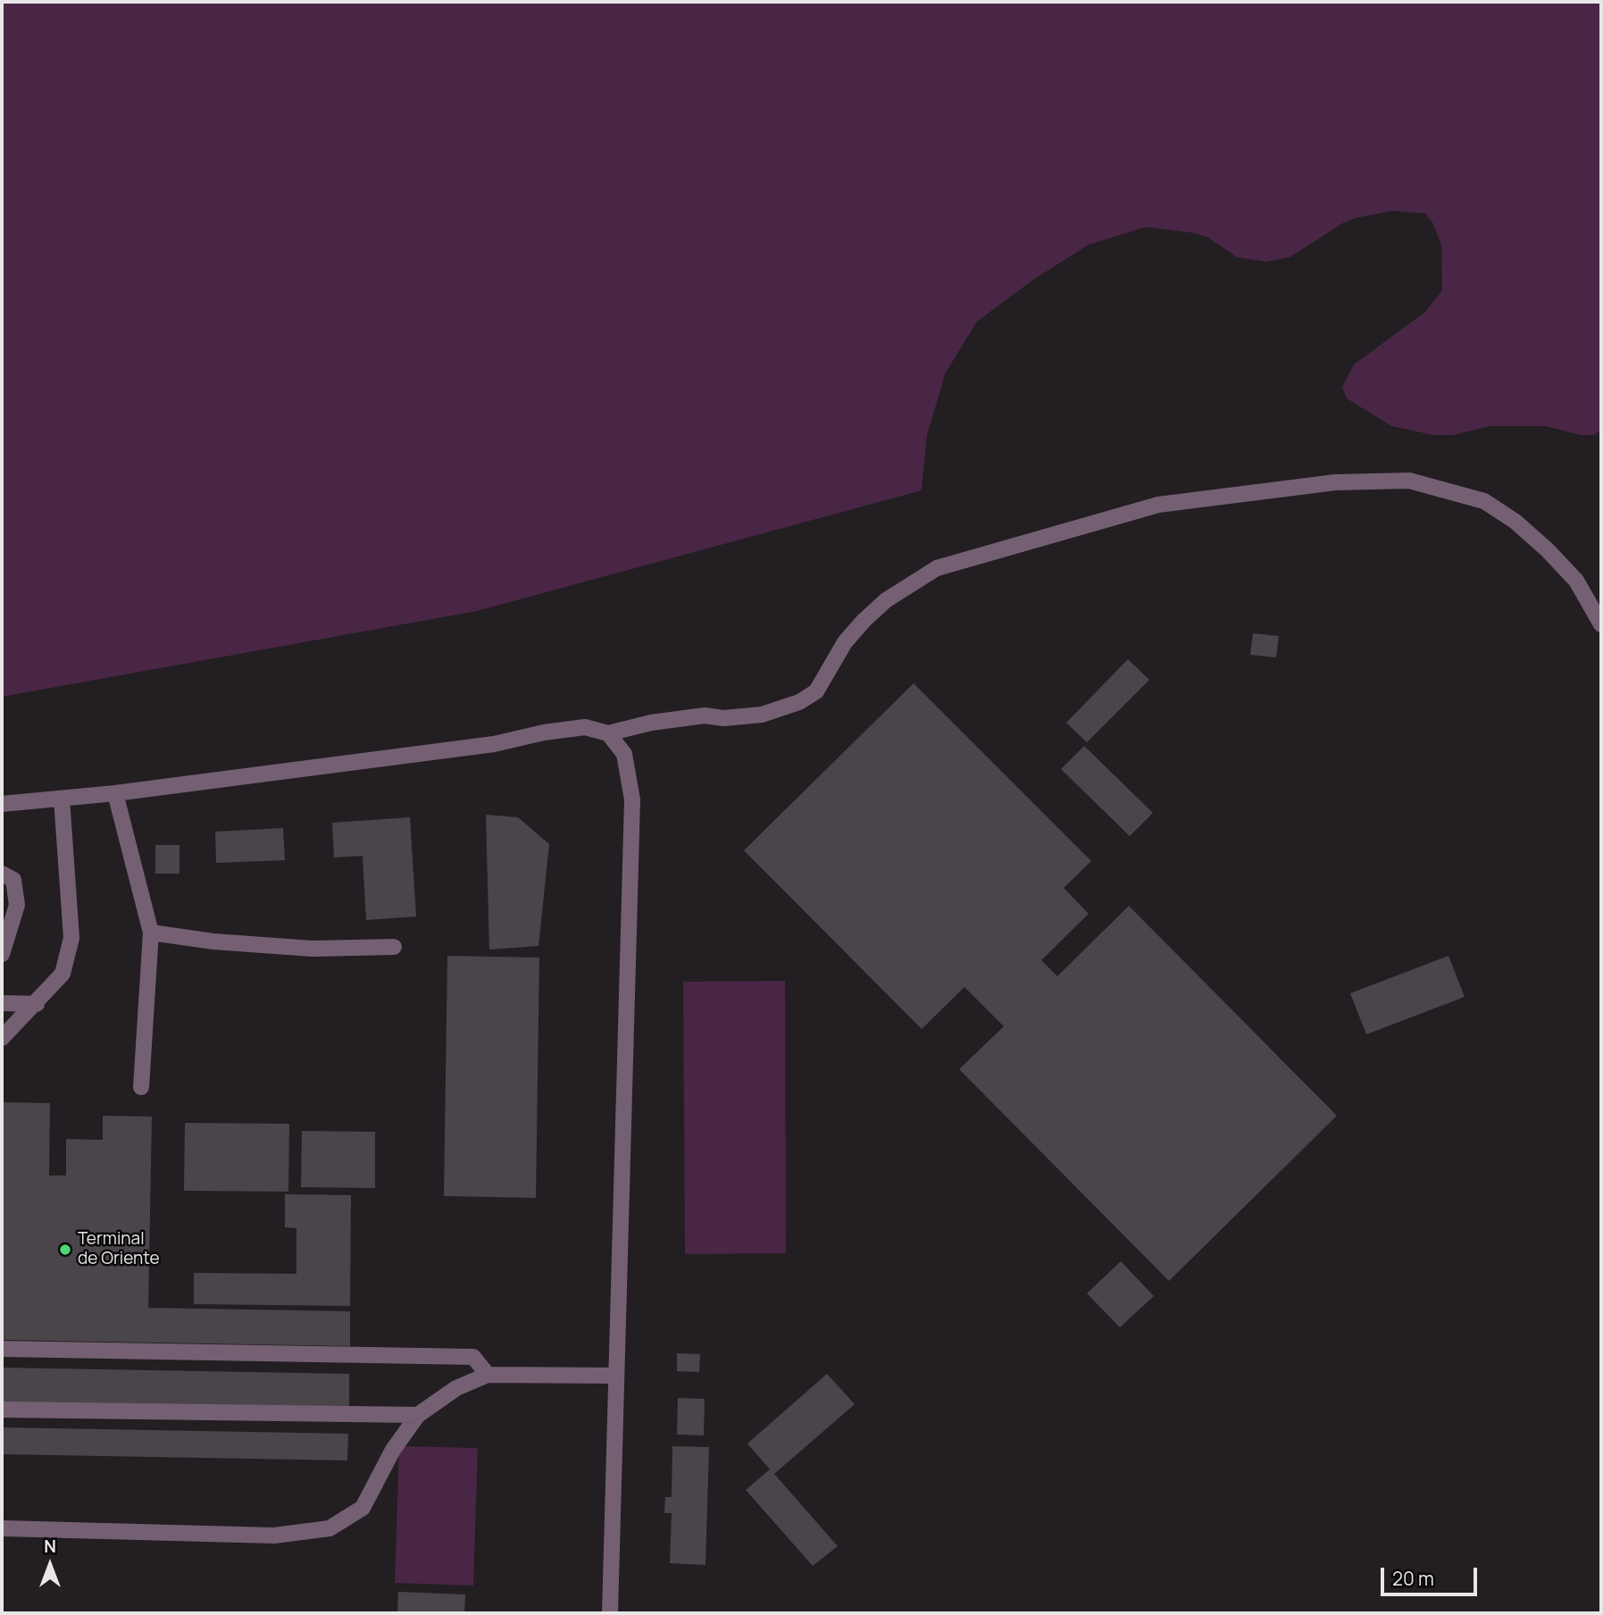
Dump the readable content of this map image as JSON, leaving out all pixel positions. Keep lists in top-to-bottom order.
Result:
{
  "places": ["Terminal de Oriente"],
  "scale_bar": "20 m",
  "north": "top"
}
